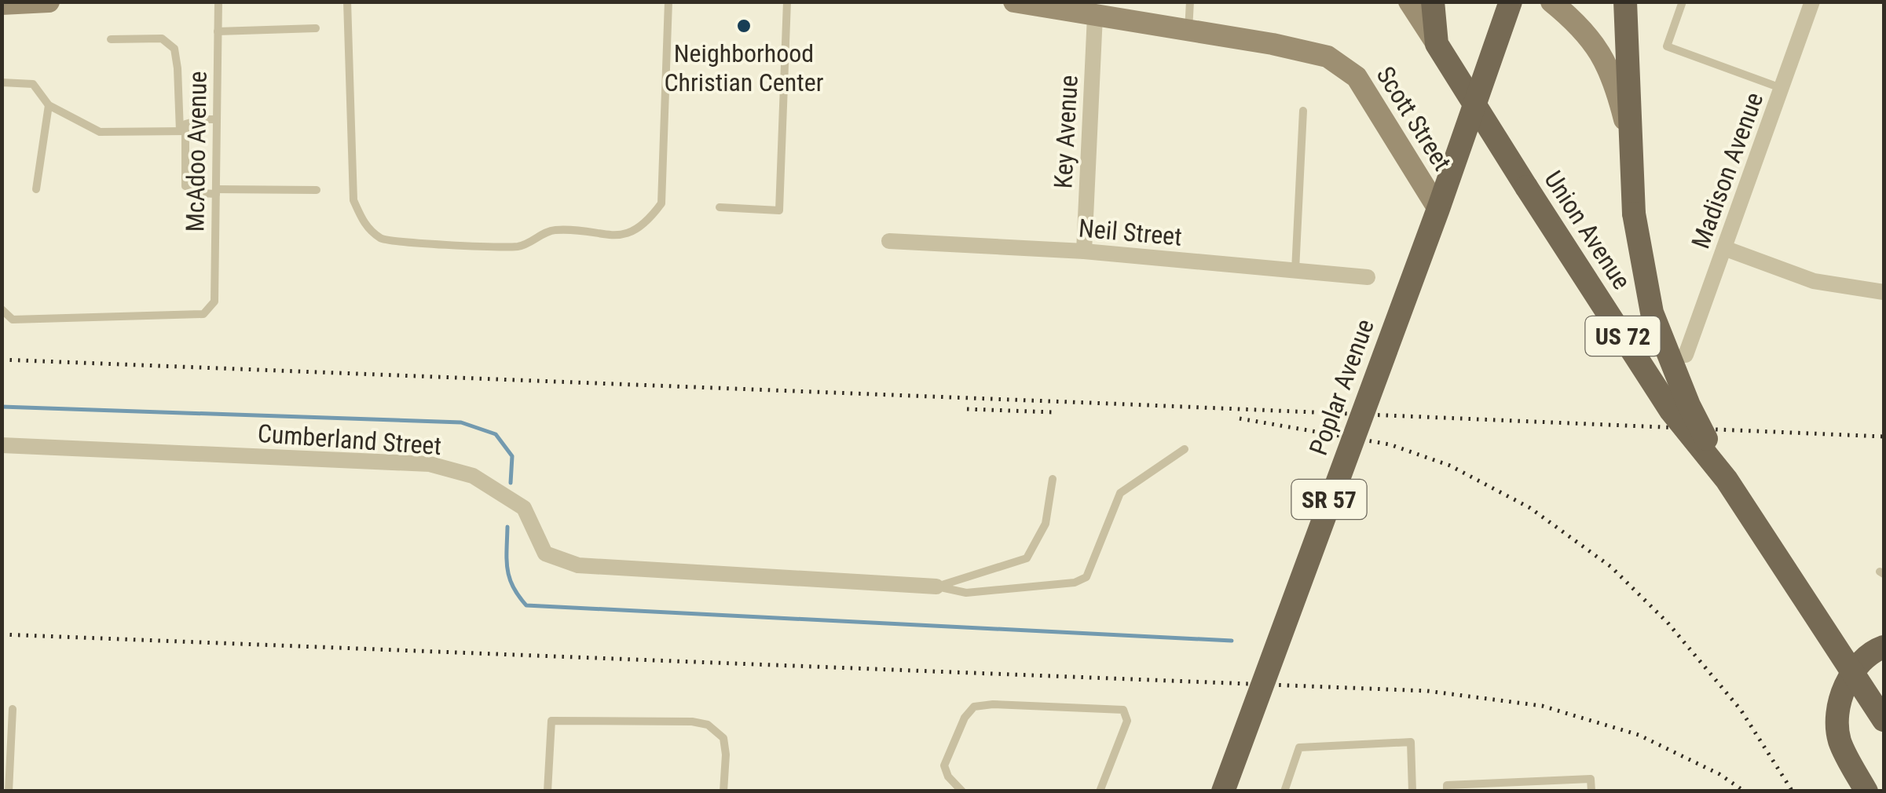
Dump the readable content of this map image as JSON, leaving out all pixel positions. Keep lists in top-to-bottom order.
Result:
{
  "streets": {
    "main road": [
      "Scott Street",
      "Union Avenue",
      "US 72",
      "Poplar Avenue",
      "SR 57"
    ],
    "street": [
      "Key Avenue",
      "Madison Avenue",
      "Neil Street",
      "Cumberland Street"
    ],
    "lane": ["McAdoo Avenue"]
  },
  "crossings": [
    ["Scott Street", "Key Avenue"],
    ["Scott Street", "Poplar Avenue"],
    ["Key Avenue", "Neil Street"],
    ["Union Avenue", "US 72"]
  ],
  "places": ["Neighborhood Christian Center"]
}
